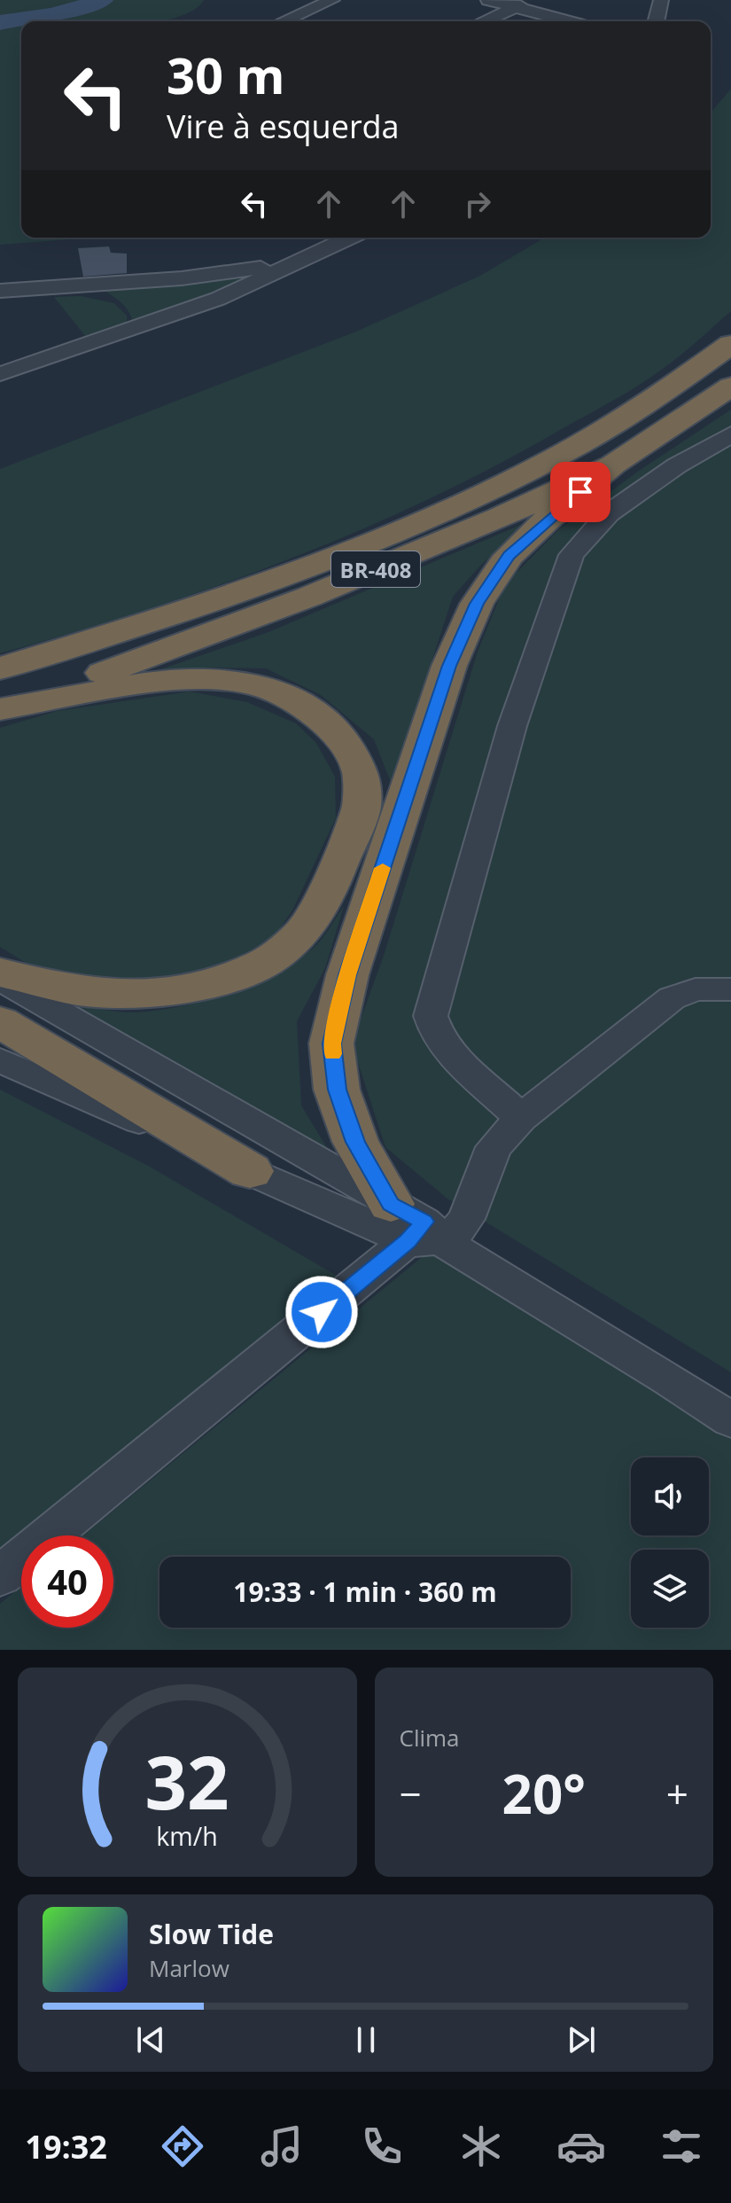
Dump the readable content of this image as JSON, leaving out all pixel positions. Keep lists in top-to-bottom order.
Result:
{
  "streets": {
    "highway": ["BR-408"]
  },
  "page": {
    "turn": ["30 m", "Vire à esquerda"],
    "limit": "40",
    "trip": "19:33 · 1 min · 360 m",
    "tile": "Clima",
    "heat": ["−", "20°", "+"],
    "song": ["Slow Tide", "Marlow"],
    "tabs": "19:32",
    "gauge": ["32", "km/h"]
  }
}
